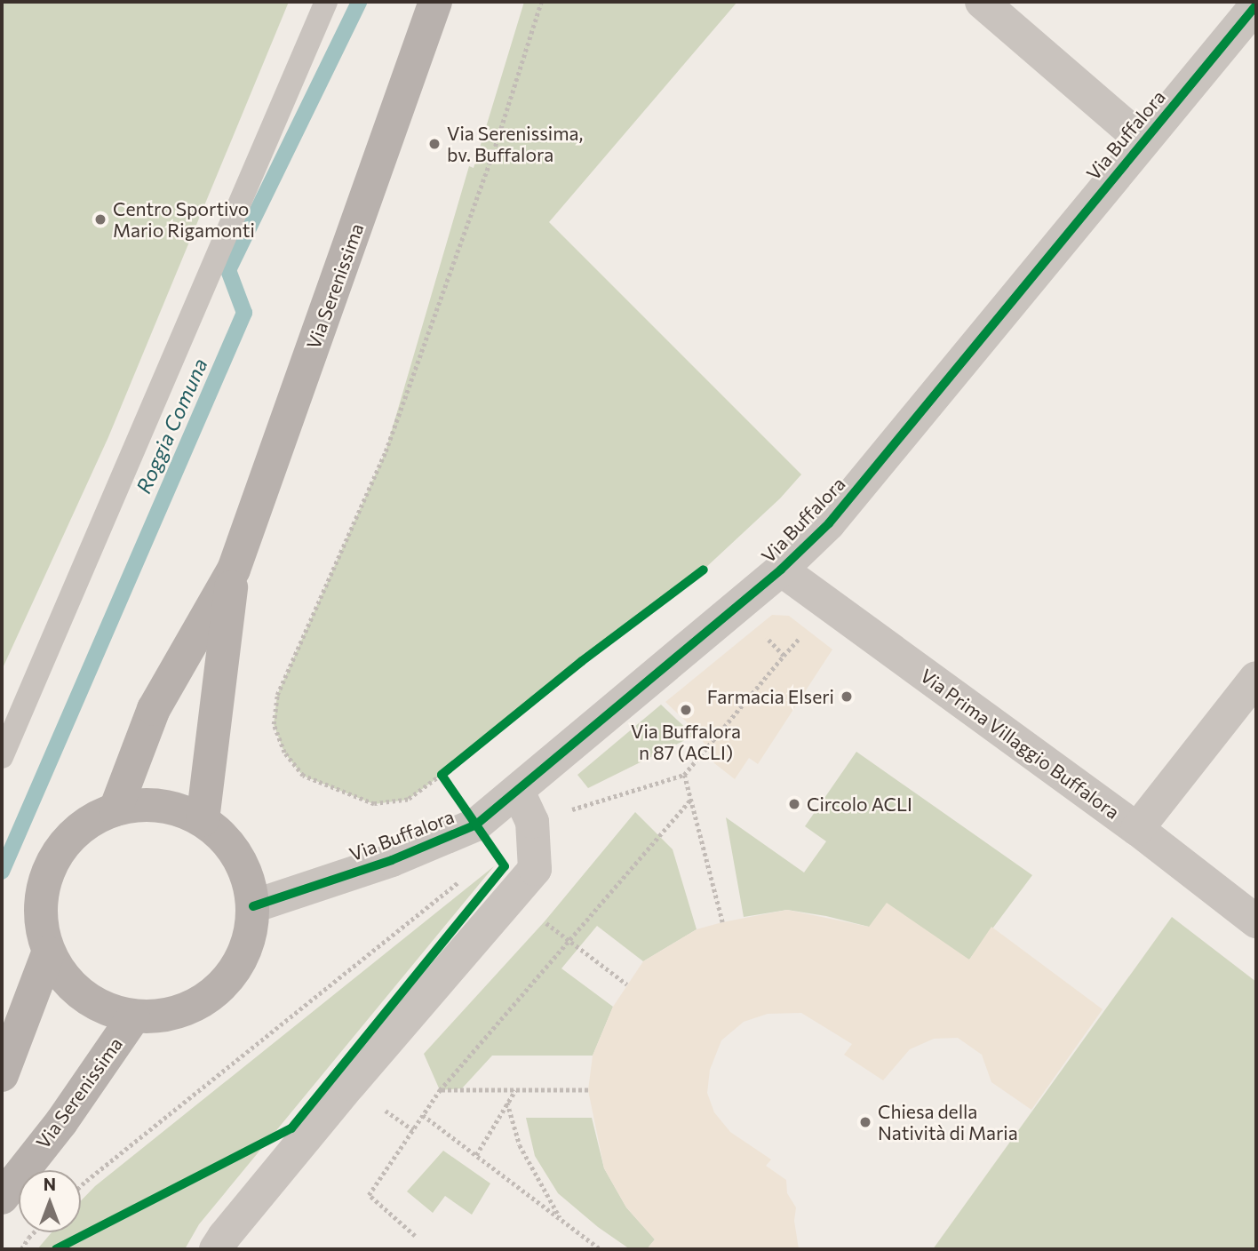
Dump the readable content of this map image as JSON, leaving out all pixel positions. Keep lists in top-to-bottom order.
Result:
{
  "streets": {
    "main road": ["Via Serenissima"],
    "street": ["Via Buffalora", "Via Prima Villaggio Buffalora"]
  },
  "crossings": [
    ["Via Buffalora", "Via Serenissima"],
    ["Via Buffalora", "Via Prima Villaggio Buffalora"]
  ],
  "water": ["Roggia Comuna"],
  "places": [
    "Via Serenissima, bv. Buffalora",
    "Centro Sportivo Mario Rigamonti",
    "Farmacia Elseri",
    "Via Buffalora n 87 (ACLI)",
    "Circolo ACLI",
    "Chiesa della Natività di Maria"
  ],
  "north": "top"
}
